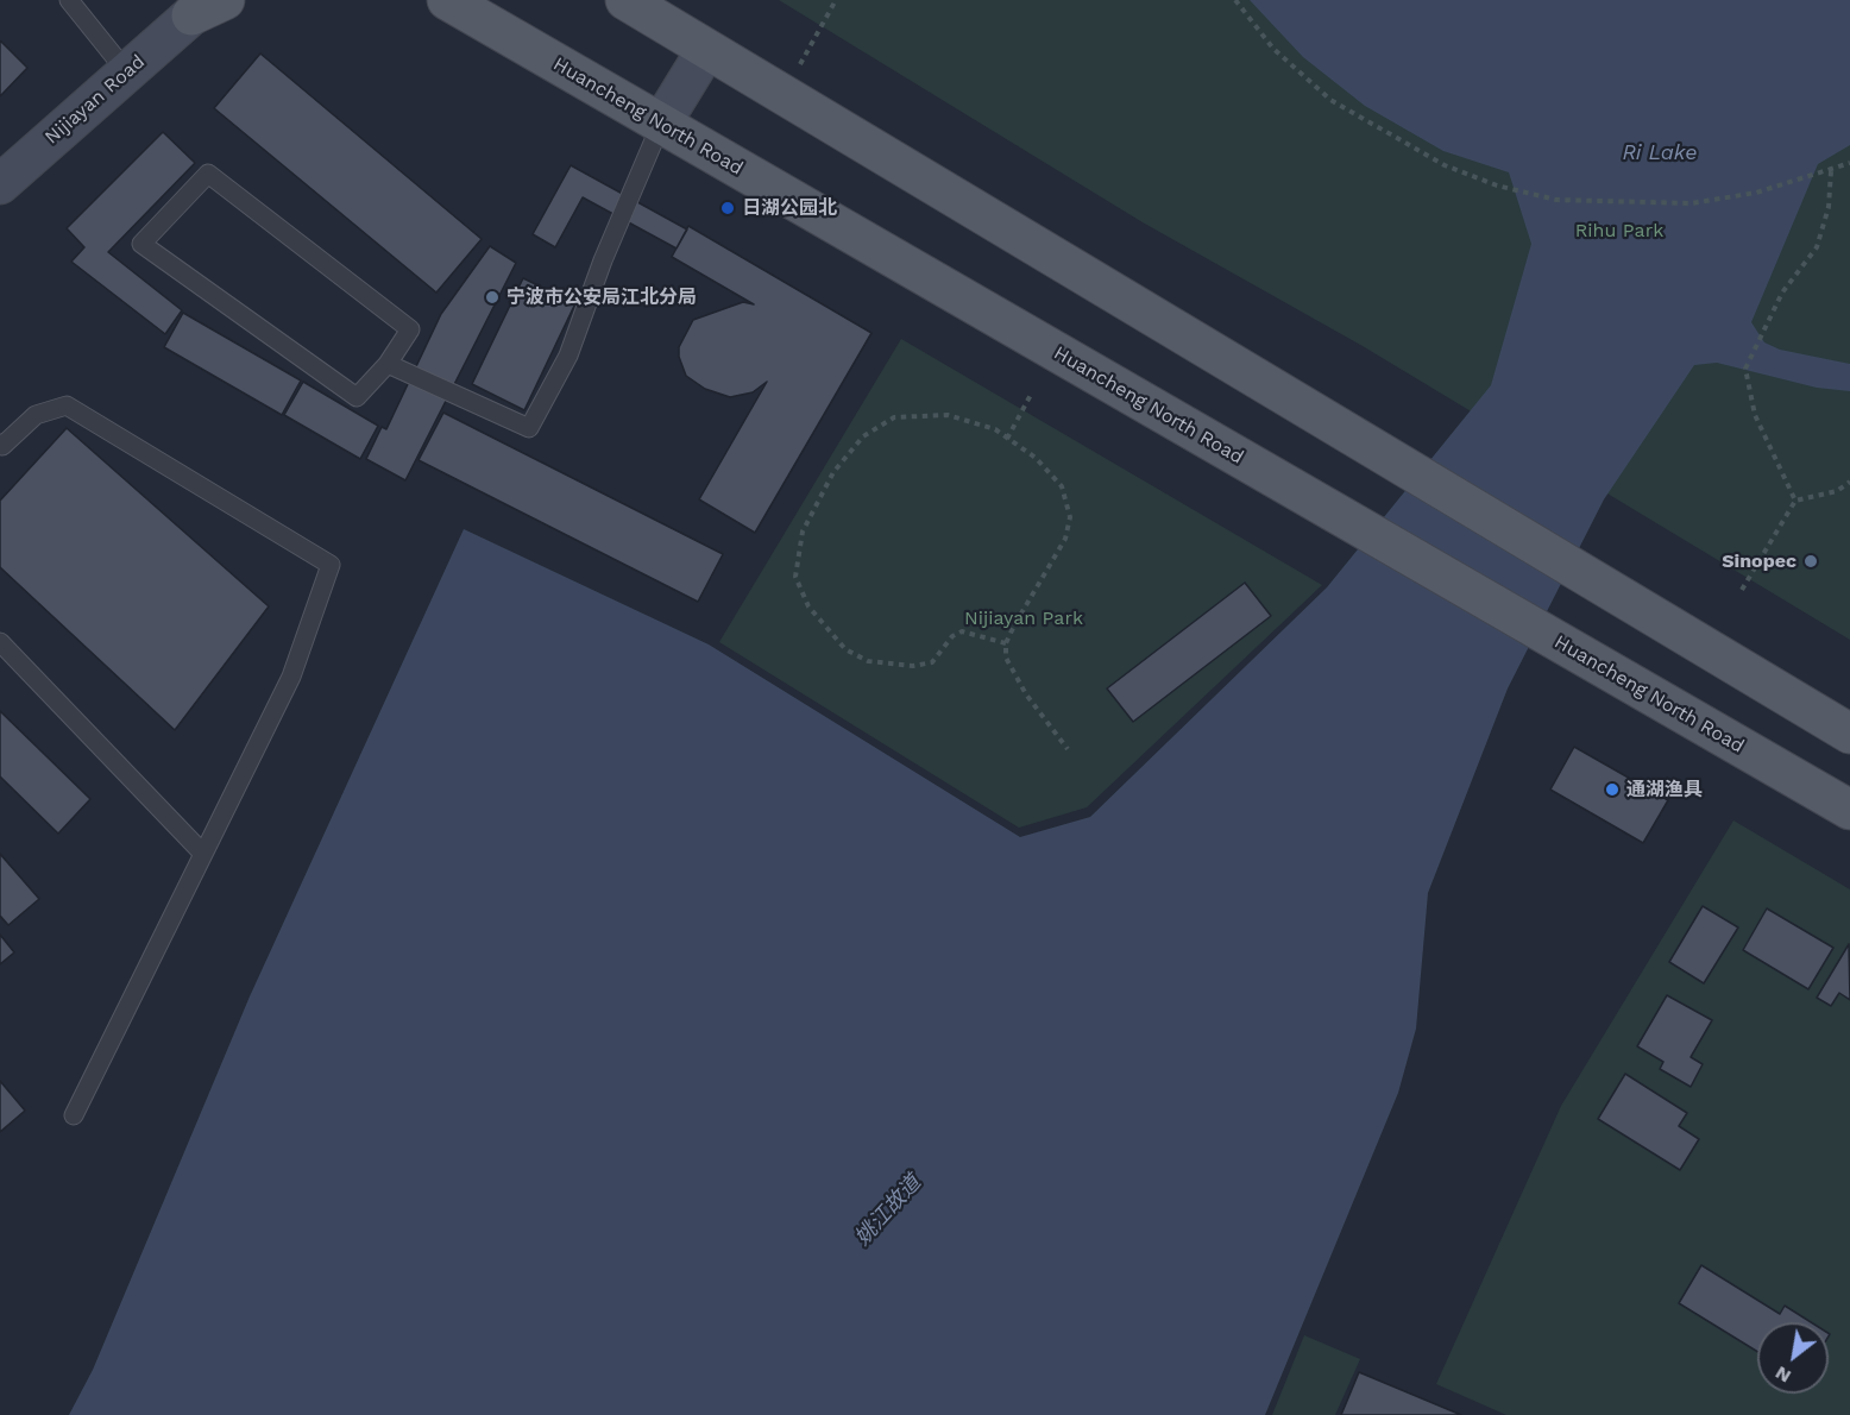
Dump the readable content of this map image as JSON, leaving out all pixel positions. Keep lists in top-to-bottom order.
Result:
{
  "streets": {
    "main road": ["Nijiayan Road", "Huancheng North Road"]
  },
  "water": ["Ri Lake", "姚江故道"],
  "parks": ["Rihu Park", "Nijiayan Park"],
  "places": [
    "日湖公园北",
    "宁波市公安局江北分局",
    "Sinopec",
    "通湖渔具"
  ],
  "north": "bottom left"
}
